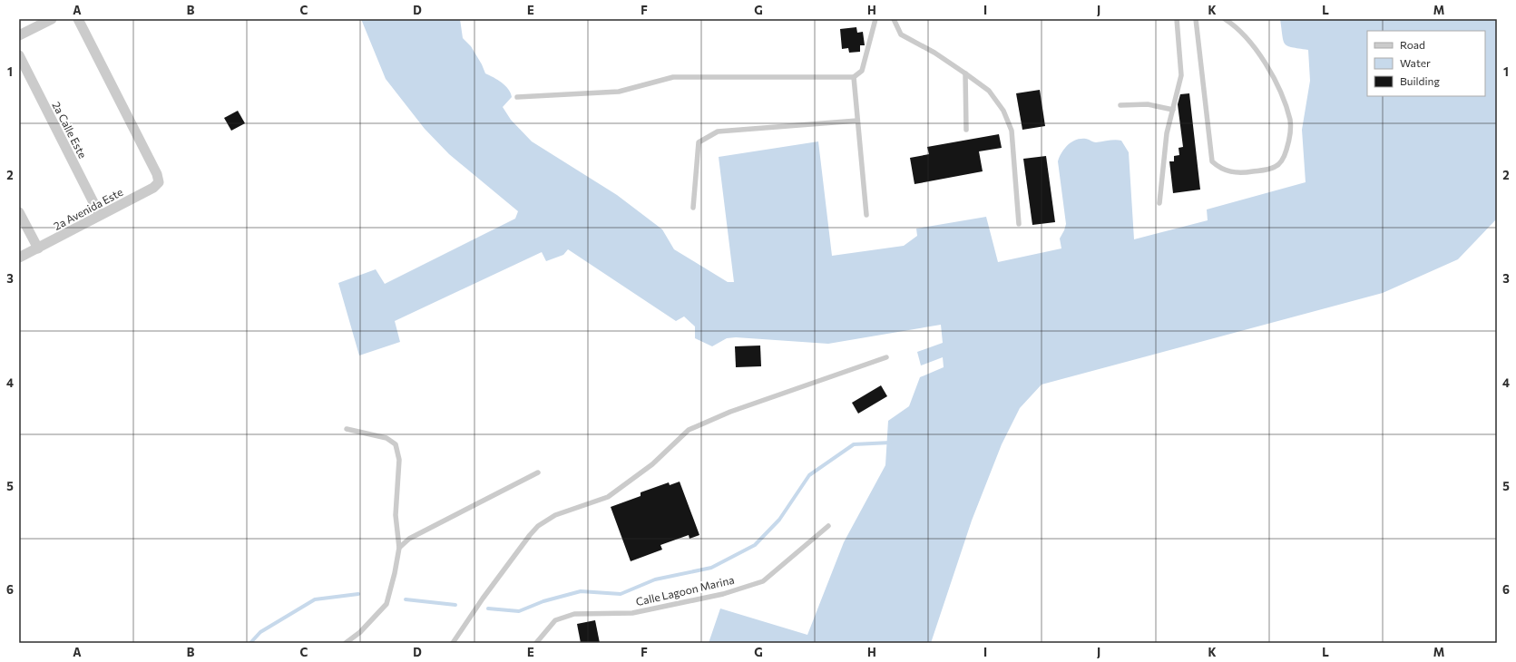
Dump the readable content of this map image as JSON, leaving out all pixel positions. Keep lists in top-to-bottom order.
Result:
{
  "streets": {
    "street": ["2a Calle Este", "2a Avenida Este"],
    "lane": ["Calle Lagoon Marina"]
  },
  "crossings": [
    ["2a Calle Este", "2a Avenida Este"]
  ],
  "legend": ["Road", "Water", "Building"],
  "grid": {
    "columns": [
      "A",
      "B",
      "C",
      "D",
      "E",
      "F",
      "G",
      "H",
      "I",
      "J",
      "K",
      "L",
      "M"
    ],
    "rows": [
      "1",
      "2",
      "3",
      "4",
      "5",
      "6"
    ]
  }
}
